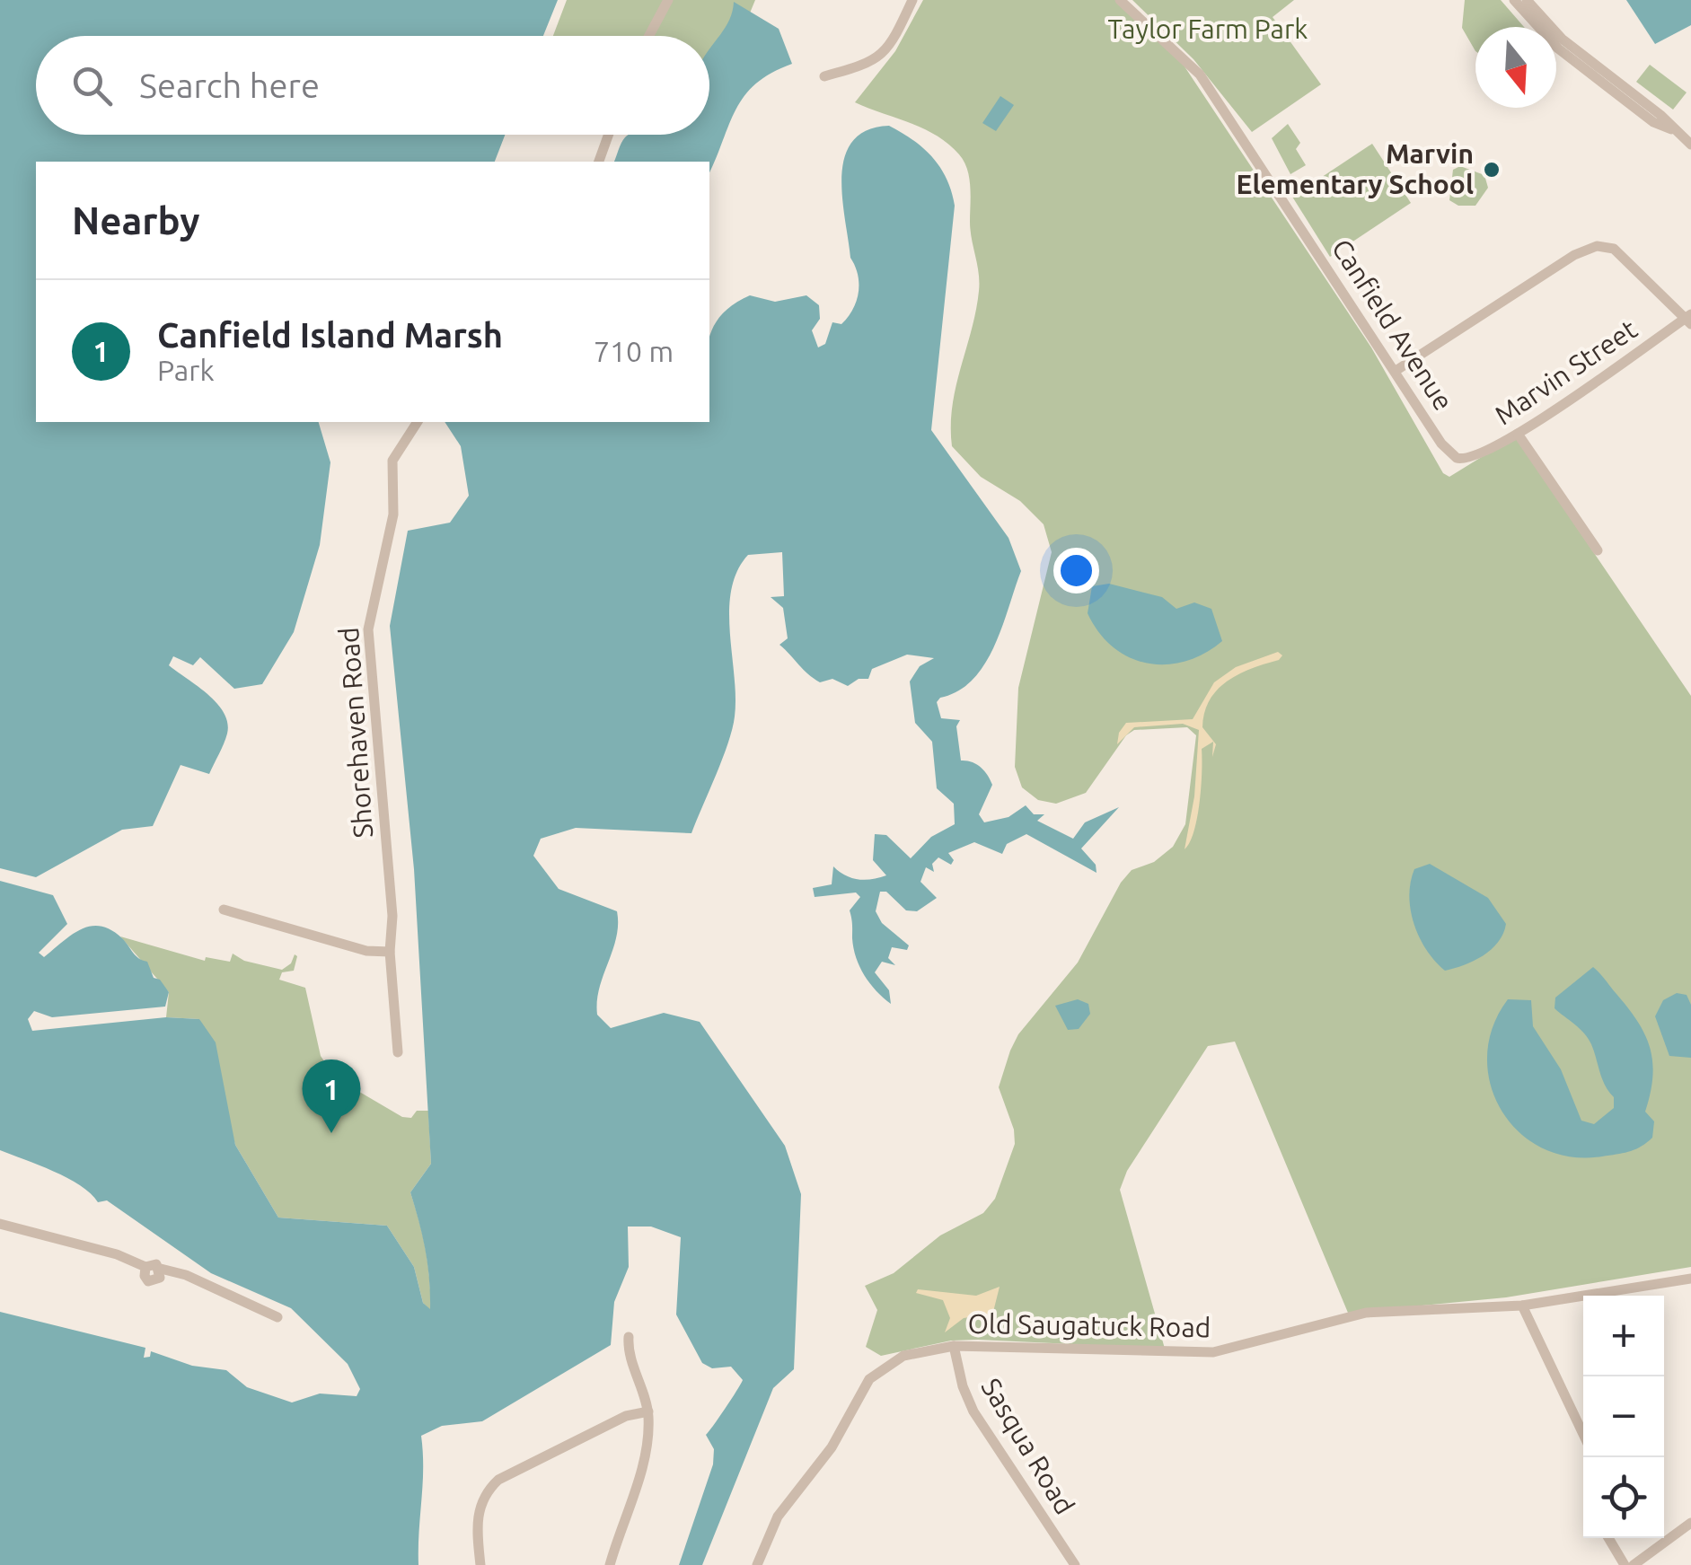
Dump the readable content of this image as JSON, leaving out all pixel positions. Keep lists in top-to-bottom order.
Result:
{
  "streets": {
    "street": [
      "Canfield Avenue",
      "Marvin Street",
      "Shorehaven Road",
      "Old Saugatuck Road",
      "Sasqua Road"
    ]
  },
  "crossings": [
    ["Canfield Avenue", "Marvin Street"],
    ["Old Saugatuck Road", "Sasqua Road"]
  ],
  "parks": ["Taylor Farm Park"],
  "places": ["Marvin Elementary School"],
  "north": "bottom",
  "page": {
    "search": "Search here",
    "heading": "Nearby",
    "list": [
      {
        "mark": "1",
        "name": "Canfield Island Marsh",
        "note": "Park",
        "value": "710 m"
      }
    ],
    "pins": "1",
    "map_buttons": ["+", "−"]
  }
}
